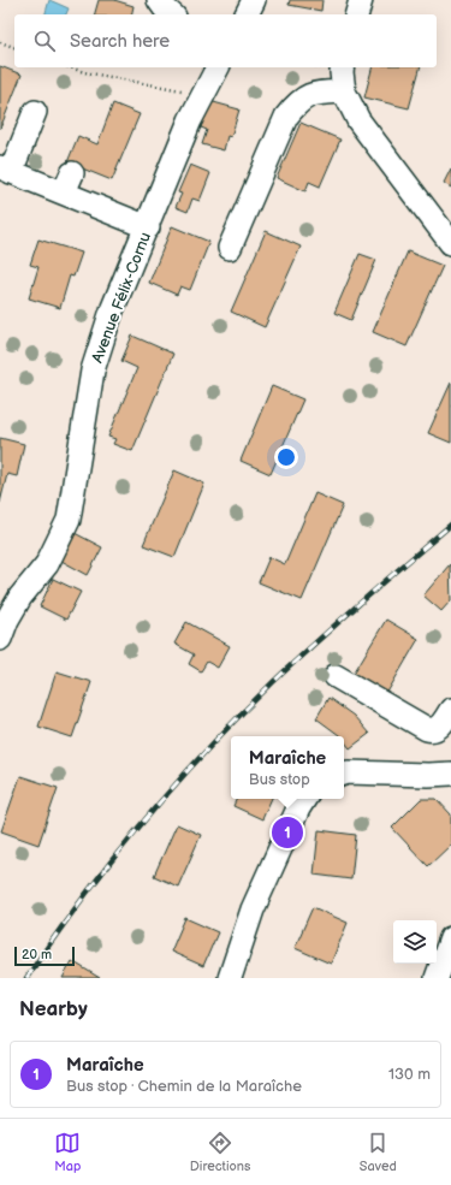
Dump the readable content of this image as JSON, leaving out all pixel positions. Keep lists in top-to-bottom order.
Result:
{
  "streets": {
    "street": ["Avenue Félix-Cornu"]
  },
  "scale_bar": "20 m",
  "page": {
    "search": "Search here",
    "popup": ["Maraîche", "Bus stop"],
    "pins": "1",
    "scale": "20 m",
    "heading": "Nearby",
    "list": [
      {
        "mark": "1",
        "name": "Maraîche",
        "note": "Bus stop · Chemin de la Maraîche",
        "value": "130 m"
      }
    ],
    "nav": ["Map", "Directions", "Saved"]
  }
}
